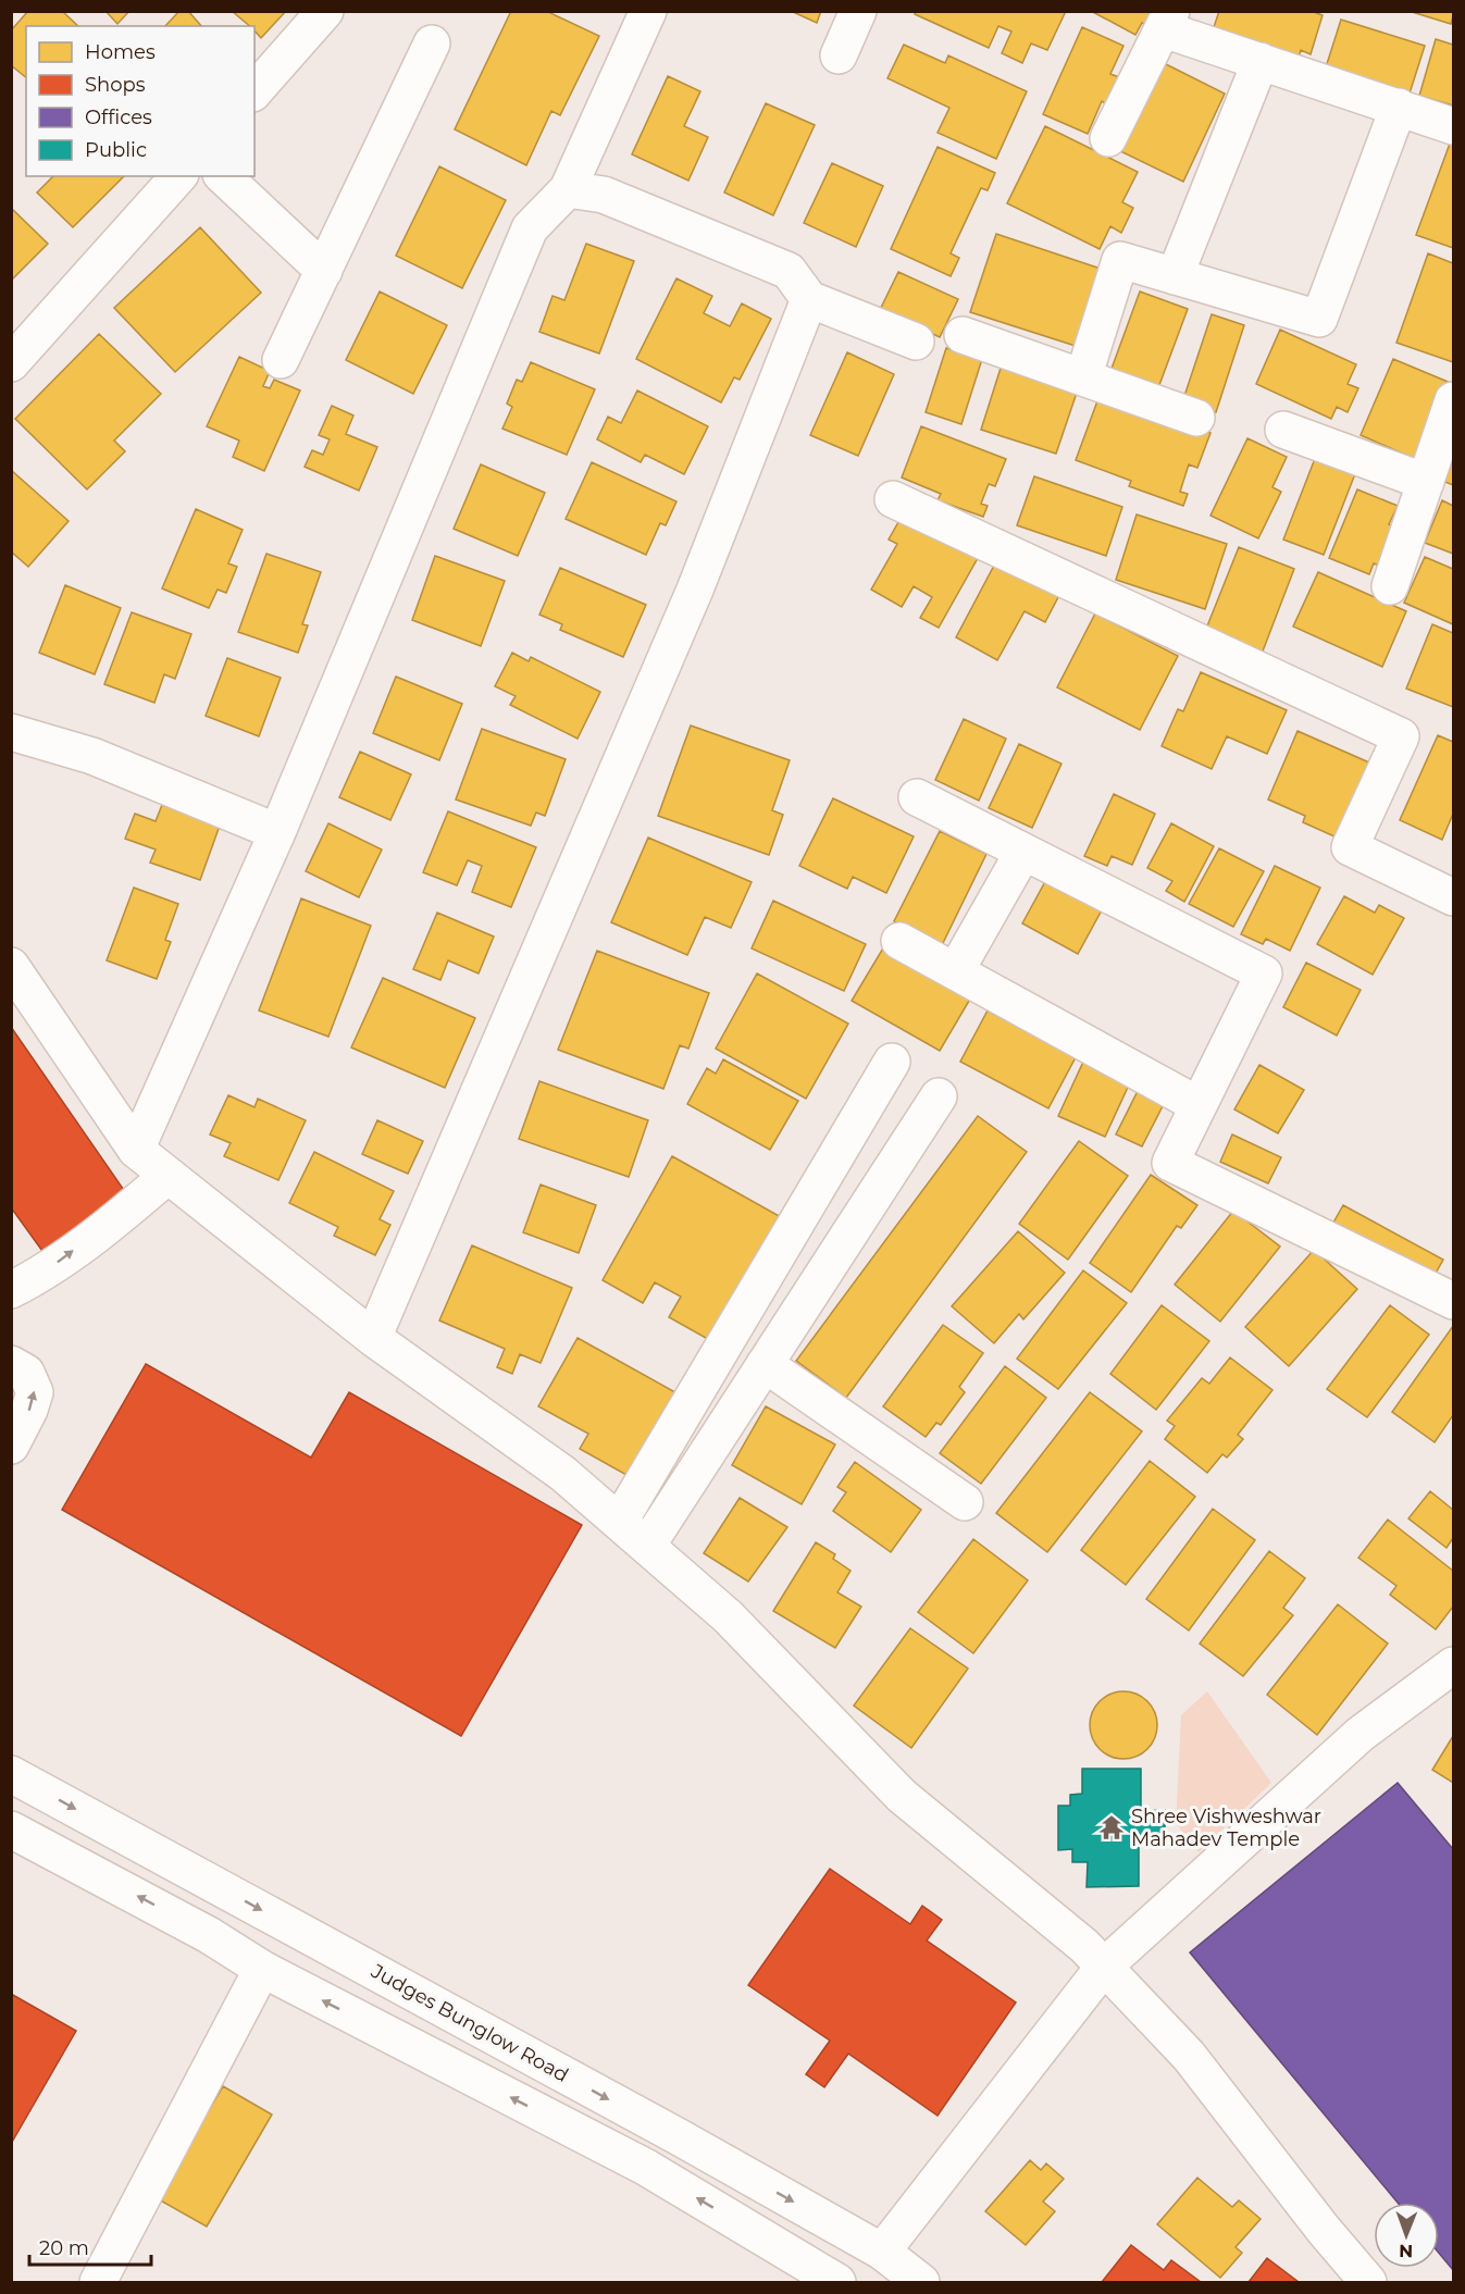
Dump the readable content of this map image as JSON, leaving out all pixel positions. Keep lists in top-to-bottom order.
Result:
{
  "streets": {
    "street": ["Judges Bunglow Road"]
  },
  "places": {
    "temple": ["Shree Vishweshwar Mahadev Temple"]
  },
  "legend": [
    "Homes",
    "Shops",
    "Offices",
    "Public"
  ],
  "scale_bar": "20 m",
  "north": "bottom"
}
